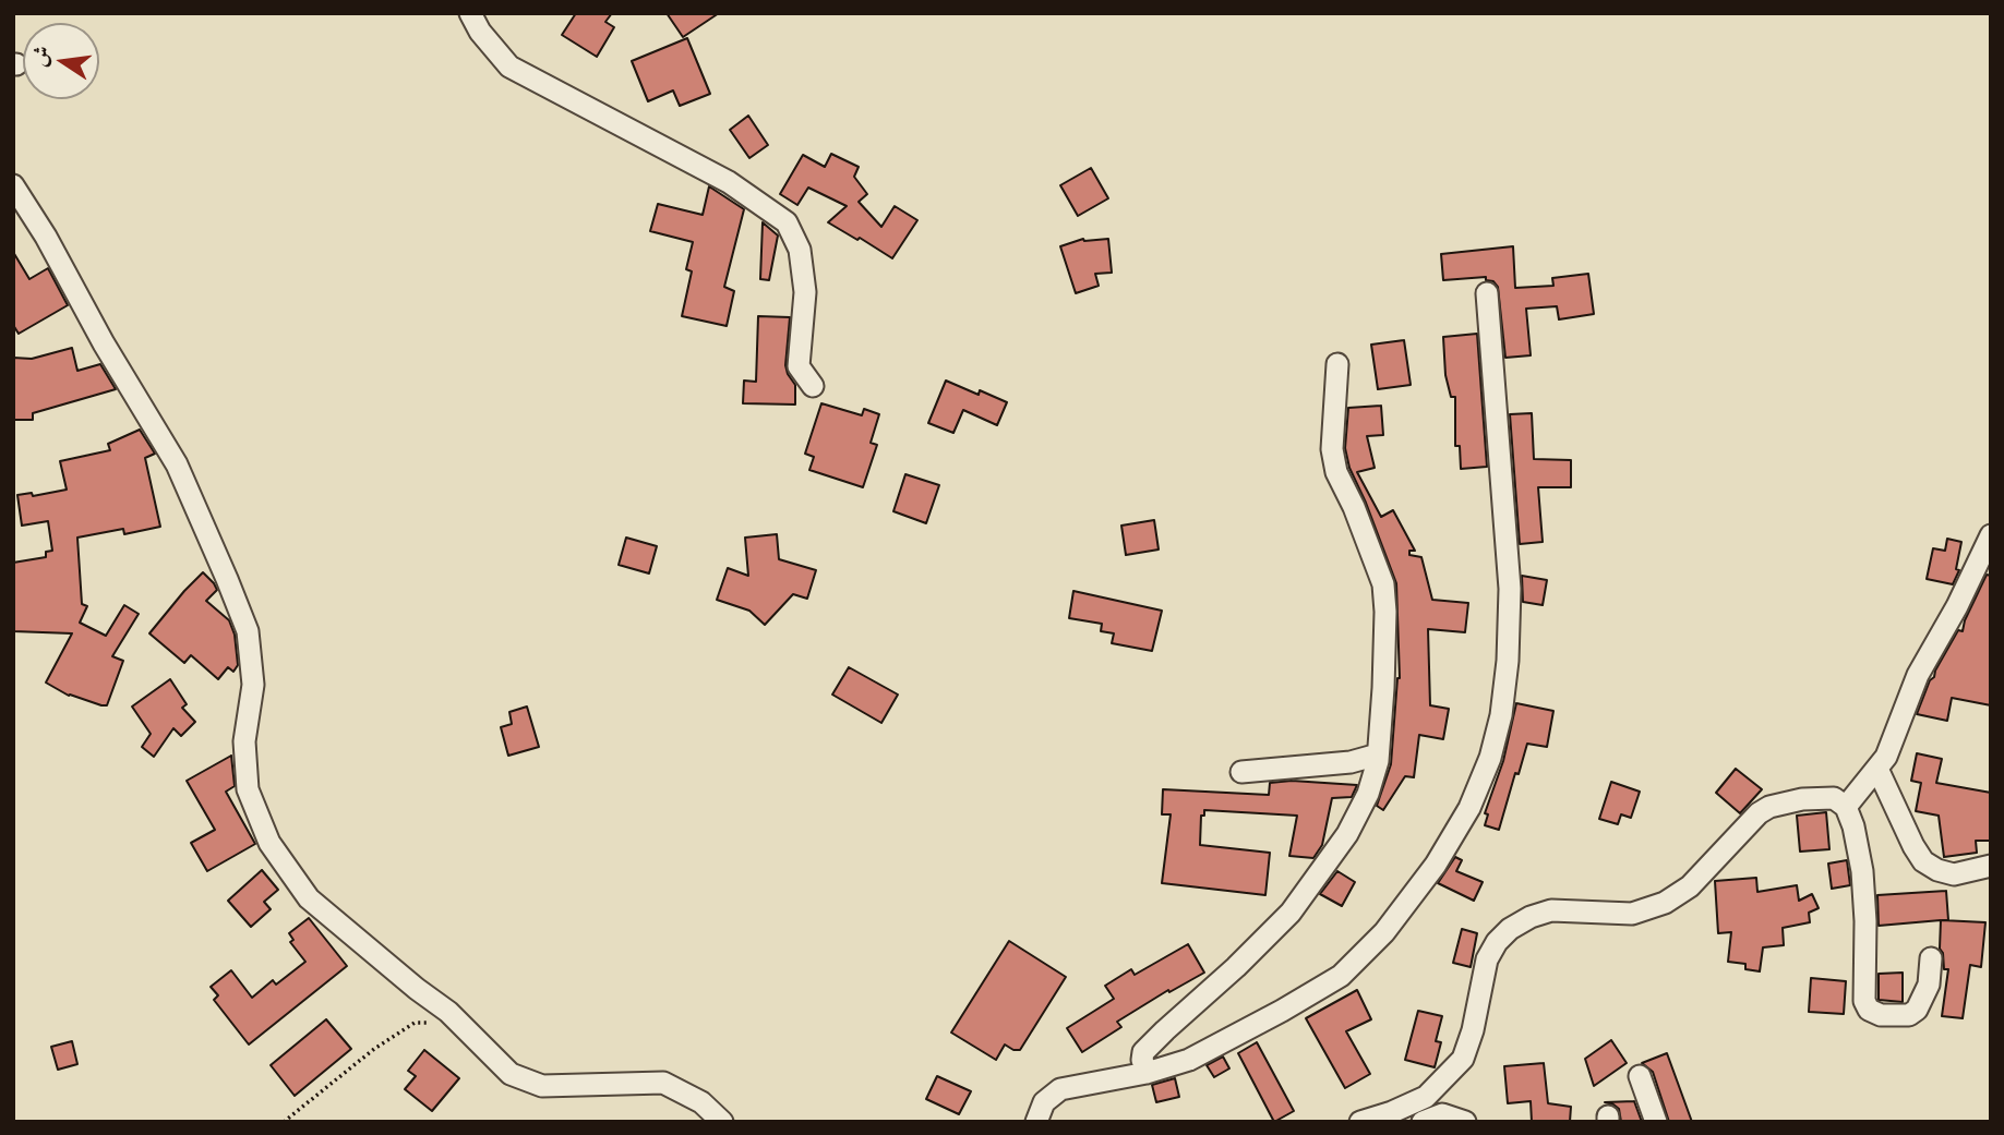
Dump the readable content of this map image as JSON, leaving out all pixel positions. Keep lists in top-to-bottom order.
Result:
{
  "north": "left"
}
